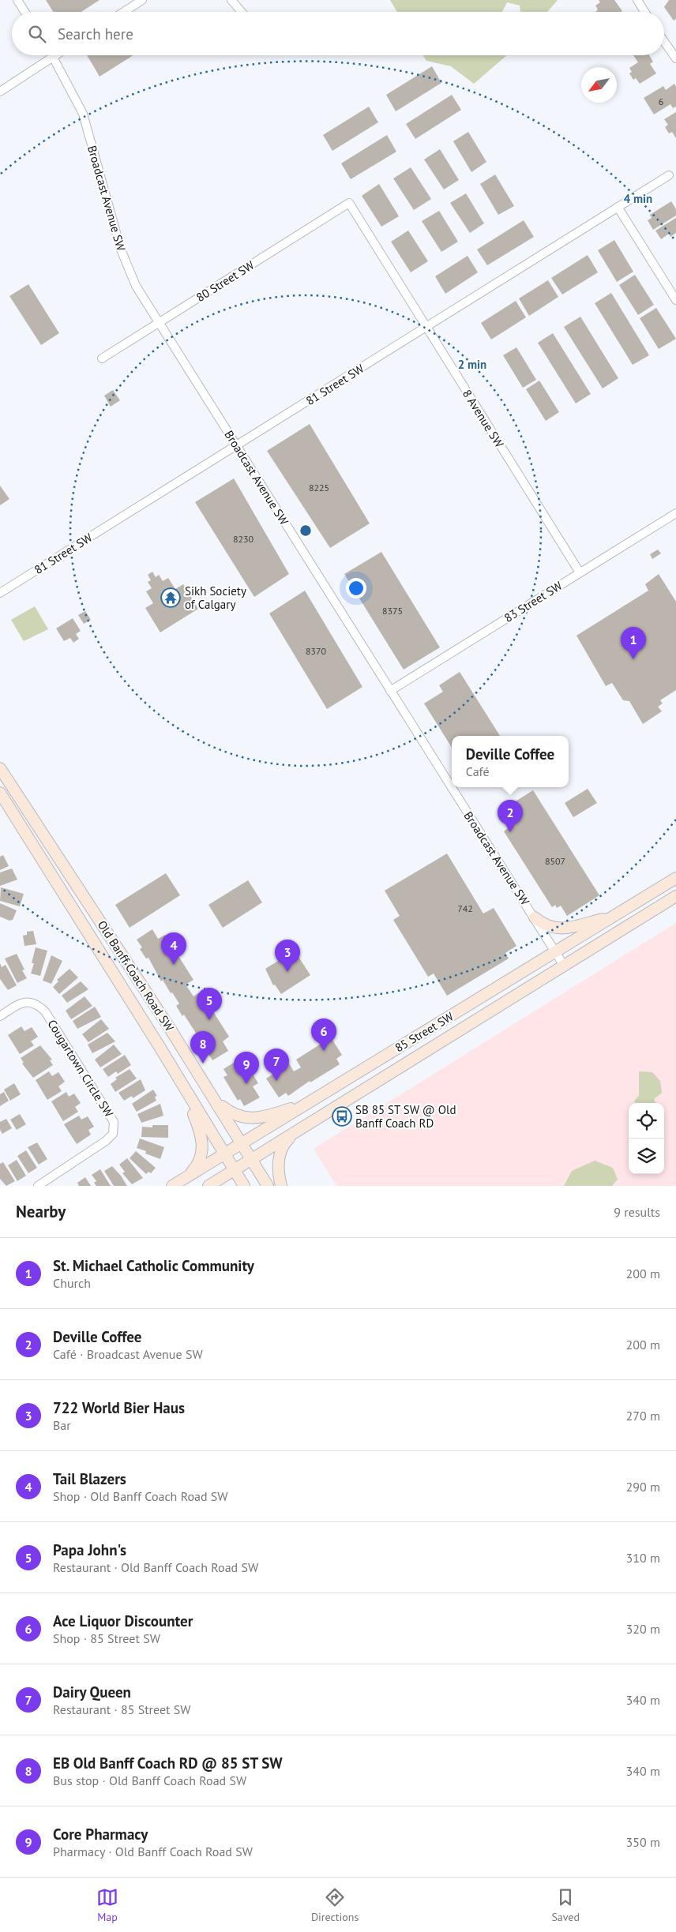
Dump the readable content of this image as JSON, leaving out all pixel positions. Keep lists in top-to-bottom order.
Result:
{
  "streets": {
    "main road": ["Old Banff Coach Road SW", "85 Street SW"],
    "street": [
      "Broadcast Avenue SW",
      "80 Street SW",
      "81 Street SW",
      "8 Avenue SW",
      "83 Street SW",
      "Cougartown Circle SW"
    ]
  },
  "crossings": [
    ["Broadcast Avenue SW", "80 Street SW"],
    ["Broadcast Avenue SW", "81 Street SW"],
    ["Broadcast Avenue SW", "83 Street SW"],
    ["Broadcast Avenue SW", "85 Street SW"],
    ["80 Street SW", "8 Avenue SW"],
    ["81 Street SW", "8 Avenue SW"],
    ["8 Avenue SW", "83 Street SW"],
    ["Old Banff Coach Road SW", "85 Street SW"]
  ],
  "places": {
    "temple": ["Sikh Society of Calgary"],
    "bus stop": ["SB 85 ST SW @ Old Banff Coach RD"]
  },
  "house_numbers": [
    "6",
    "8225",
    "8230",
    "8375",
    "8370",
    "8507",
    "742"
  ],
  "north": "bottom left",
  "page": {
    "search": "Search here",
    "pins": [
      "1",
      "2",
      "4",
      "3",
      "5",
      "6",
      "8",
      "7",
      "9"
    ],
    "popup": ["Deville Coffee", "Café"],
    "heading": ["Nearby", "9 results"],
    "list": [
      {
        "mark": "1",
        "name": "St. Michael Catholic Community",
        "note": "Church",
        "value": "200 m"
      },
      {
        "mark": "2",
        "name": "Deville Coffee",
        "note": "Café · Broadcast Avenue SW",
        "value": "200 m"
      },
      {
        "mark": "3",
        "name": "722 World Bier Haus",
        "note": "Bar",
        "value": "270 m"
      },
      {
        "mark": "4",
        "name": "Tail Blazers",
        "note": "Shop · Old Banff Coach Road SW",
        "value": "290 m"
      },
      {
        "mark": "5",
        "name": "Papa John's",
        "note": "Restaurant · Old Banff Coach Road SW",
        "value": "310 m"
      },
      {
        "mark": "6",
        "name": "Ace Liquor Discounter",
        "note": "Shop · 85 Street SW",
        "value": "320 m"
      },
      {
        "mark": "7",
        "name": "Dairy Queen",
        "note": "Restaurant · 85 Street SW",
        "value": "340 m"
      },
      {
        "mark": "8",
        "name": "EB Old Banff Coach RD @ 85 ST SW",
        "note": "Bus stop · Old Banff Coach Road SW",
        "value": "340 m"
      },
      {
        "mark": "9",
        "name": "Core Pharmacy",
        "note": "Pharmacy · Old Banff Coach Road SW",
        "value": "350 m"
      }
    ],
    "nav": ["Map", "Directions", "Saved"]
  },
  "rings": ["4 min", "2 min"]
}
